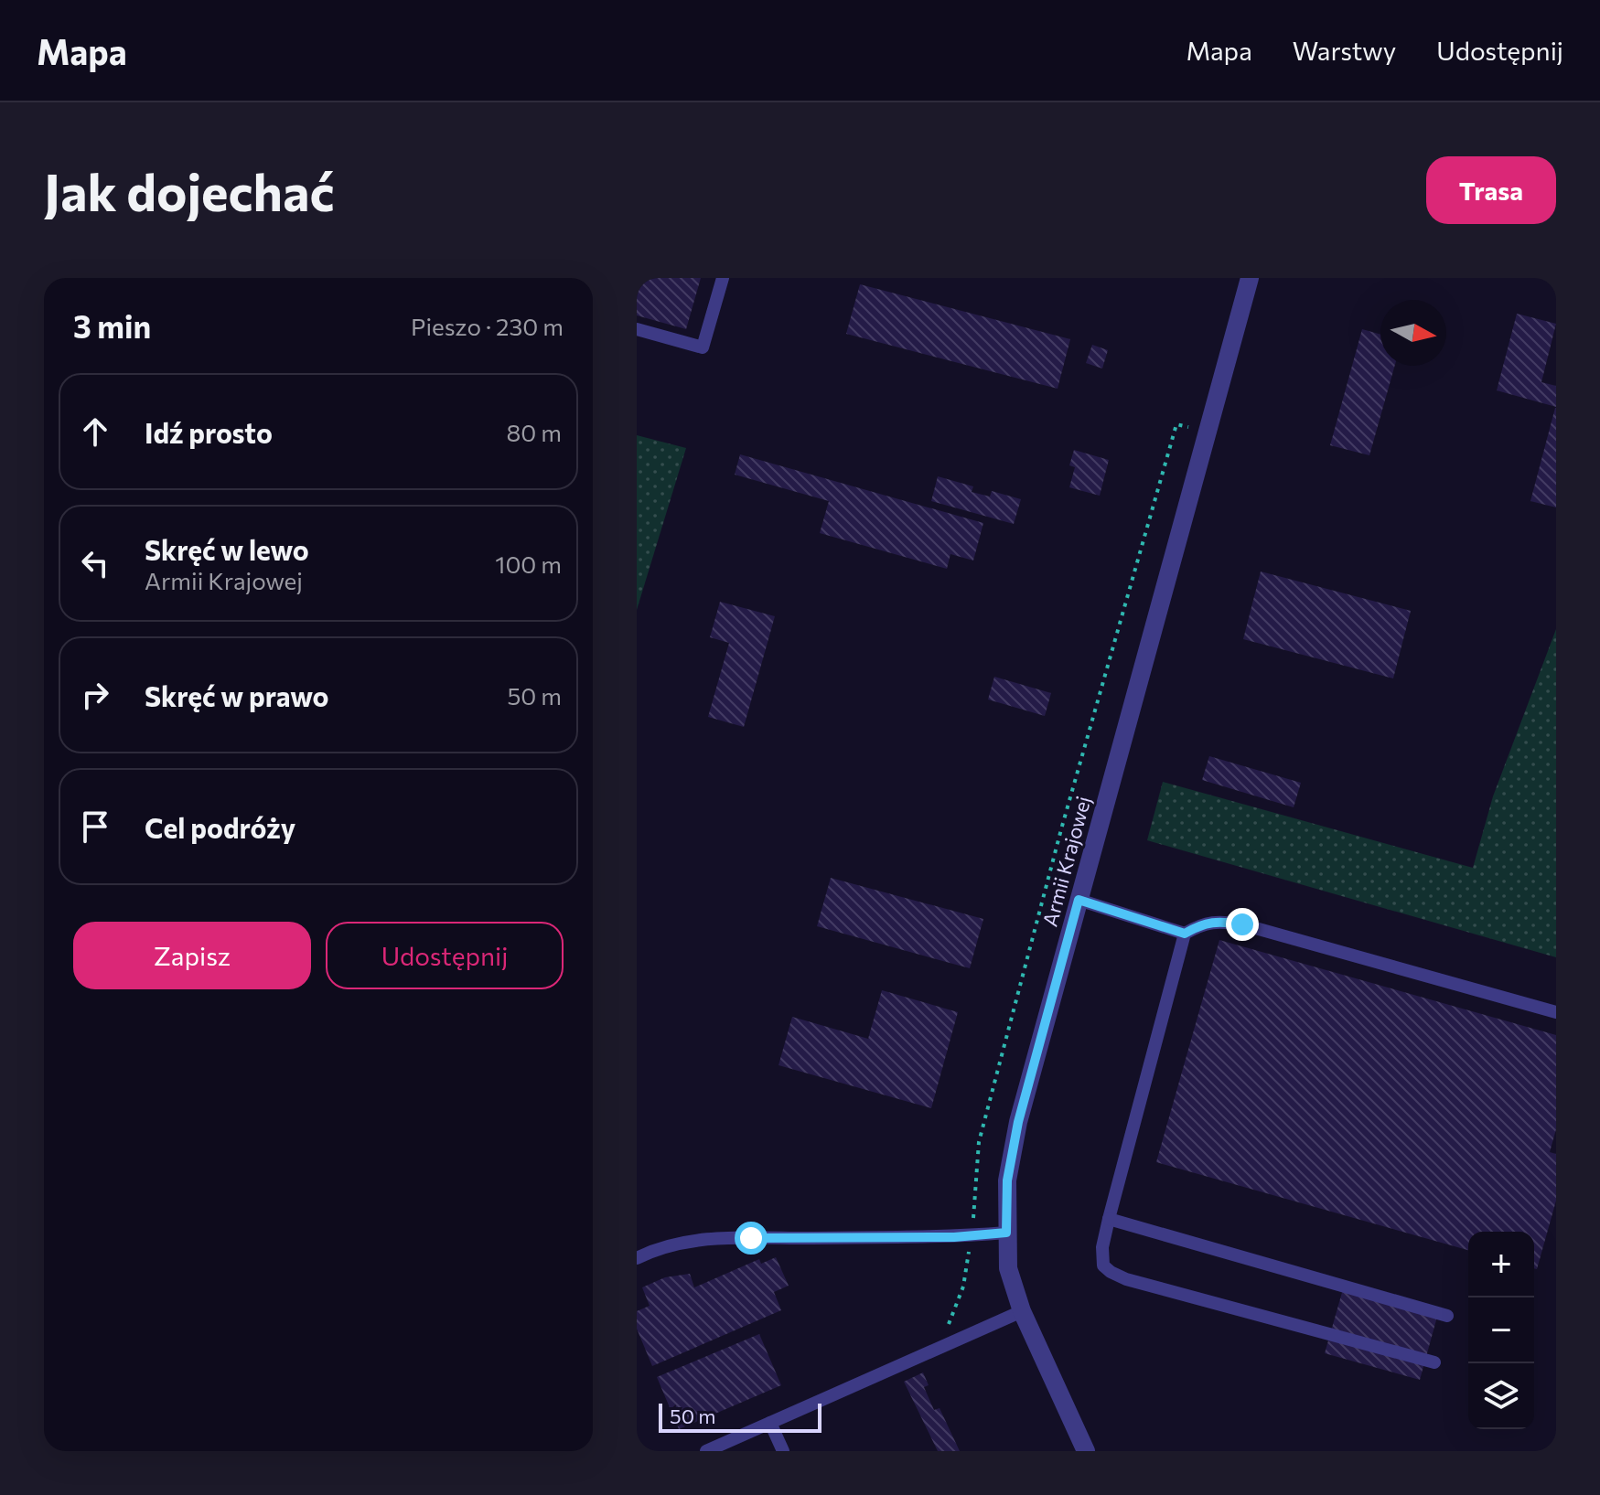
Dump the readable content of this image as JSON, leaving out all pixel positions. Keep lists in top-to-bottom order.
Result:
{
  "streets": {
    "street": ["Armii Krajowej"]
  },
  "scale_bar": "50 m",
  "north": "right",
  "page": {
    "header": "Mapa",
    "nav": ["Mapa", "Warstwy", "Udostępnij"],
    "buttons": [
      "Trasa",
      ["Zapisz", "Udostępnij"]
    ],
    "title": "Jak dojechać",
    "heading": ["3 min", "Pieszo · 230 m"],
    "list": [
      ["Idź prosto", "80 m"],
      ["Skręć w lewo", "Armii Krajowej", "100 m"],
      ["Skręć w prawo", "50 m"],
      "Cel podróży"
    ],
    "map_buttons": ["+", "−"],
    "scale": "50 m"
  }
}
